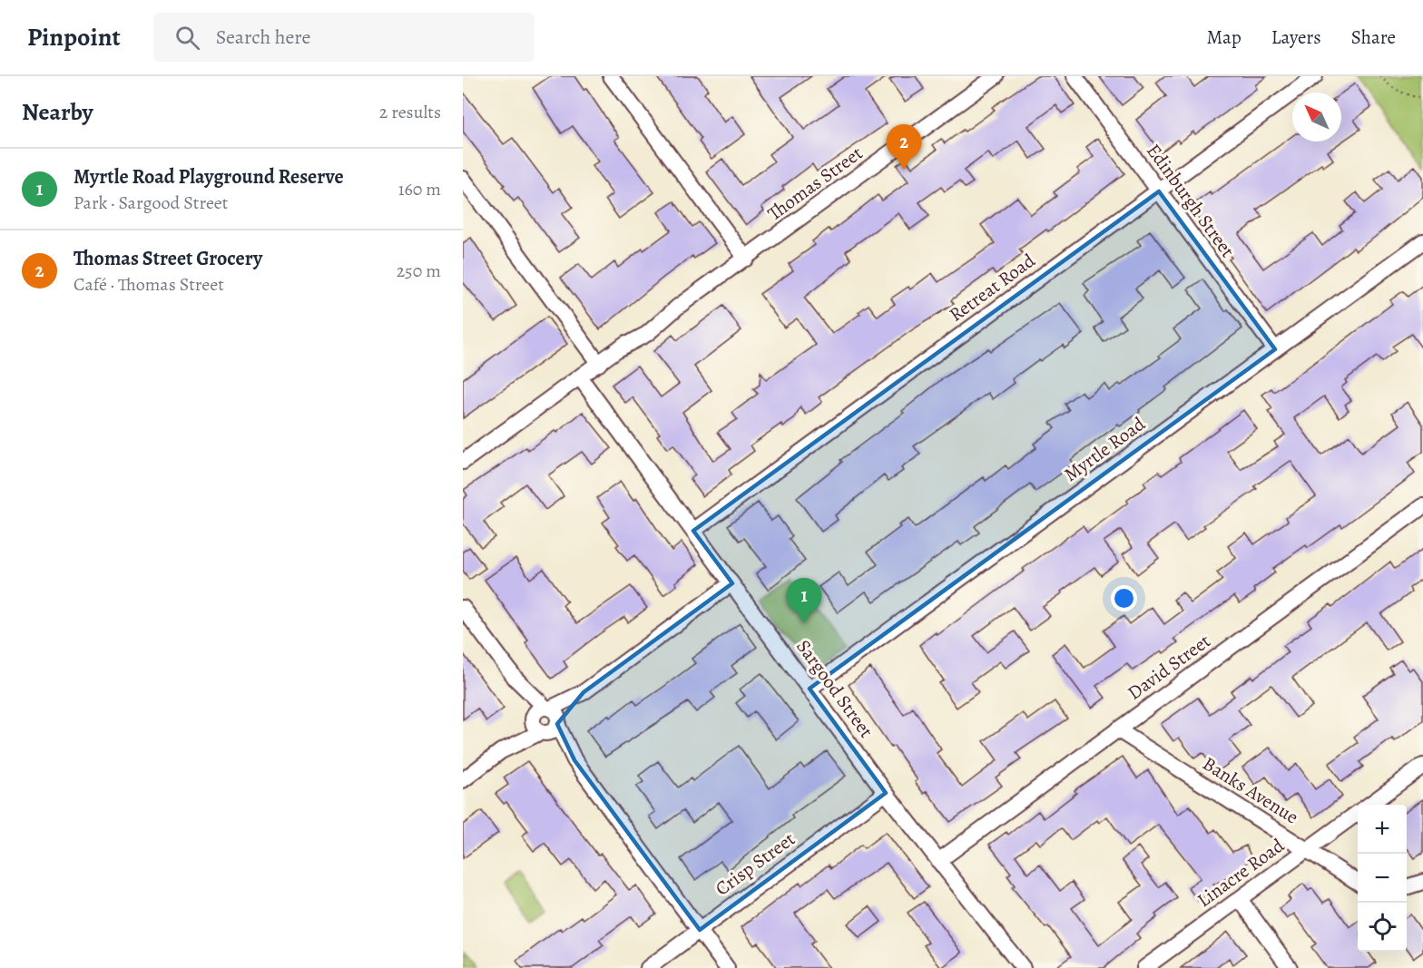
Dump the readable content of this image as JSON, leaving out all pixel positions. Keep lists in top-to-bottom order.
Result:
{
  "streets": {
    "street": [
      "Thomas Street",
      "Edinburgh Street",
      "Retreat Road",
      "Myrtle Road",
      "David Street",
      "Sargood Street",
      "Banks Avenue",
      "Crisp Street",
      "Linacre Road"
    ]
  },
  "crossings": [
    ["Thomas Street", "Sargood Street"],
    ["Edinburgh Street", "Retreat Road"],
    ["Edinburgh Street", "Myrtle Road"],
    ["Retreat Road", "Sargood Street"],
    ["Myrtle Road", "Sargood Street"],
    ["David Street", "Sargood Street"],
    ["David Street", "Banks Avenue"],
    ["Sargood Street", "Crisp Street"],
    ["Banks Avenue", "Linacre Road"]
  ],
  "north": "top left",
  "page": {
    "header": "Pinpoint",
    "search": "Search here",
    "nav": ["Map", "Layers", "Share"],
    "heading": ["Nearby", "2 results"],
    "pins": ["2", "1"],
    "list": [
      {
        "mark": "1",
        "name": "Myrtle Road Playground Reserve",
        "note": "Park · Sargood Street",
        "value": "160 m"
      },
      {
        "mark": "2",
        "name": "Thomas Street Grocery",
        "note": "Café · Thomas Street",
        "value": "250 m"
      }
    ],
    "map_buttons": ["+", "−"]
  }
}
